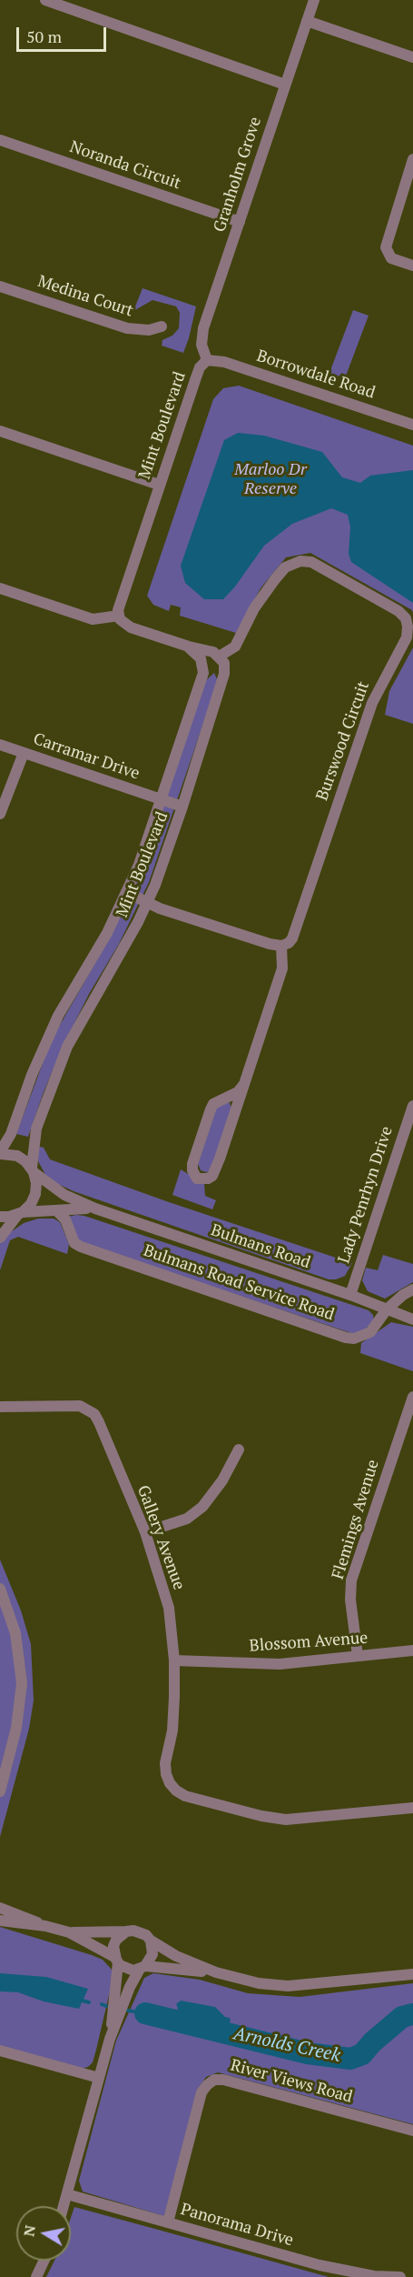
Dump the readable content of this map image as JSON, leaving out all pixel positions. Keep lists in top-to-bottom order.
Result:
{
  "streets": {
    "street": [
      "Noranda Circuit",
      "Granholm Grove",
      "Medina Court",
      "Borrowdale Road",
      "Mint Boulevard",
      "Burswood Circuit",
      "Carramar Drive",
      "Lady Penrhyn Drive",
      "Bulmans Road",
      "Bulmans Road Service Road",
      "Flemings Avenue",
      "Gallery Avenue",
      "Blossom Avenue",
      "River Views Road",
      "Panorama Drive"
    ]
  },
  "crossings": [
    ["Noranda Circuit", "Granholm Grove"],
    ["Granholm Grove", "Borrowdale Road"],
    ["Granholm Grove", "Mint Boulevard"],
    ["Borrowdale Road", "Mint Boulevard"],
    ["Mint Boulevard", "Burswood Circuit"],
    ["Mint Boulevard", "Carramar Drive"],
    ["Mint Boulevard", "Bulmans Road"],
    ["Lady Penrhyn Drive", "Bulmans Road"],
    ["Bulmans Road", "Bulmans Road Service Road"],
    ["Flemings Avenue", "Blossom Avenue"],
    ["Gallery Avenue", "Blossom Avenue"],
    ["River Views Road", "Panorama Drive"]
  ],
  "water": ["Arnolds Creek"],
  "parks": ["Marloo Dr Reserve"],
  "scale_bar": "50 m",
  "north": "left"
}
